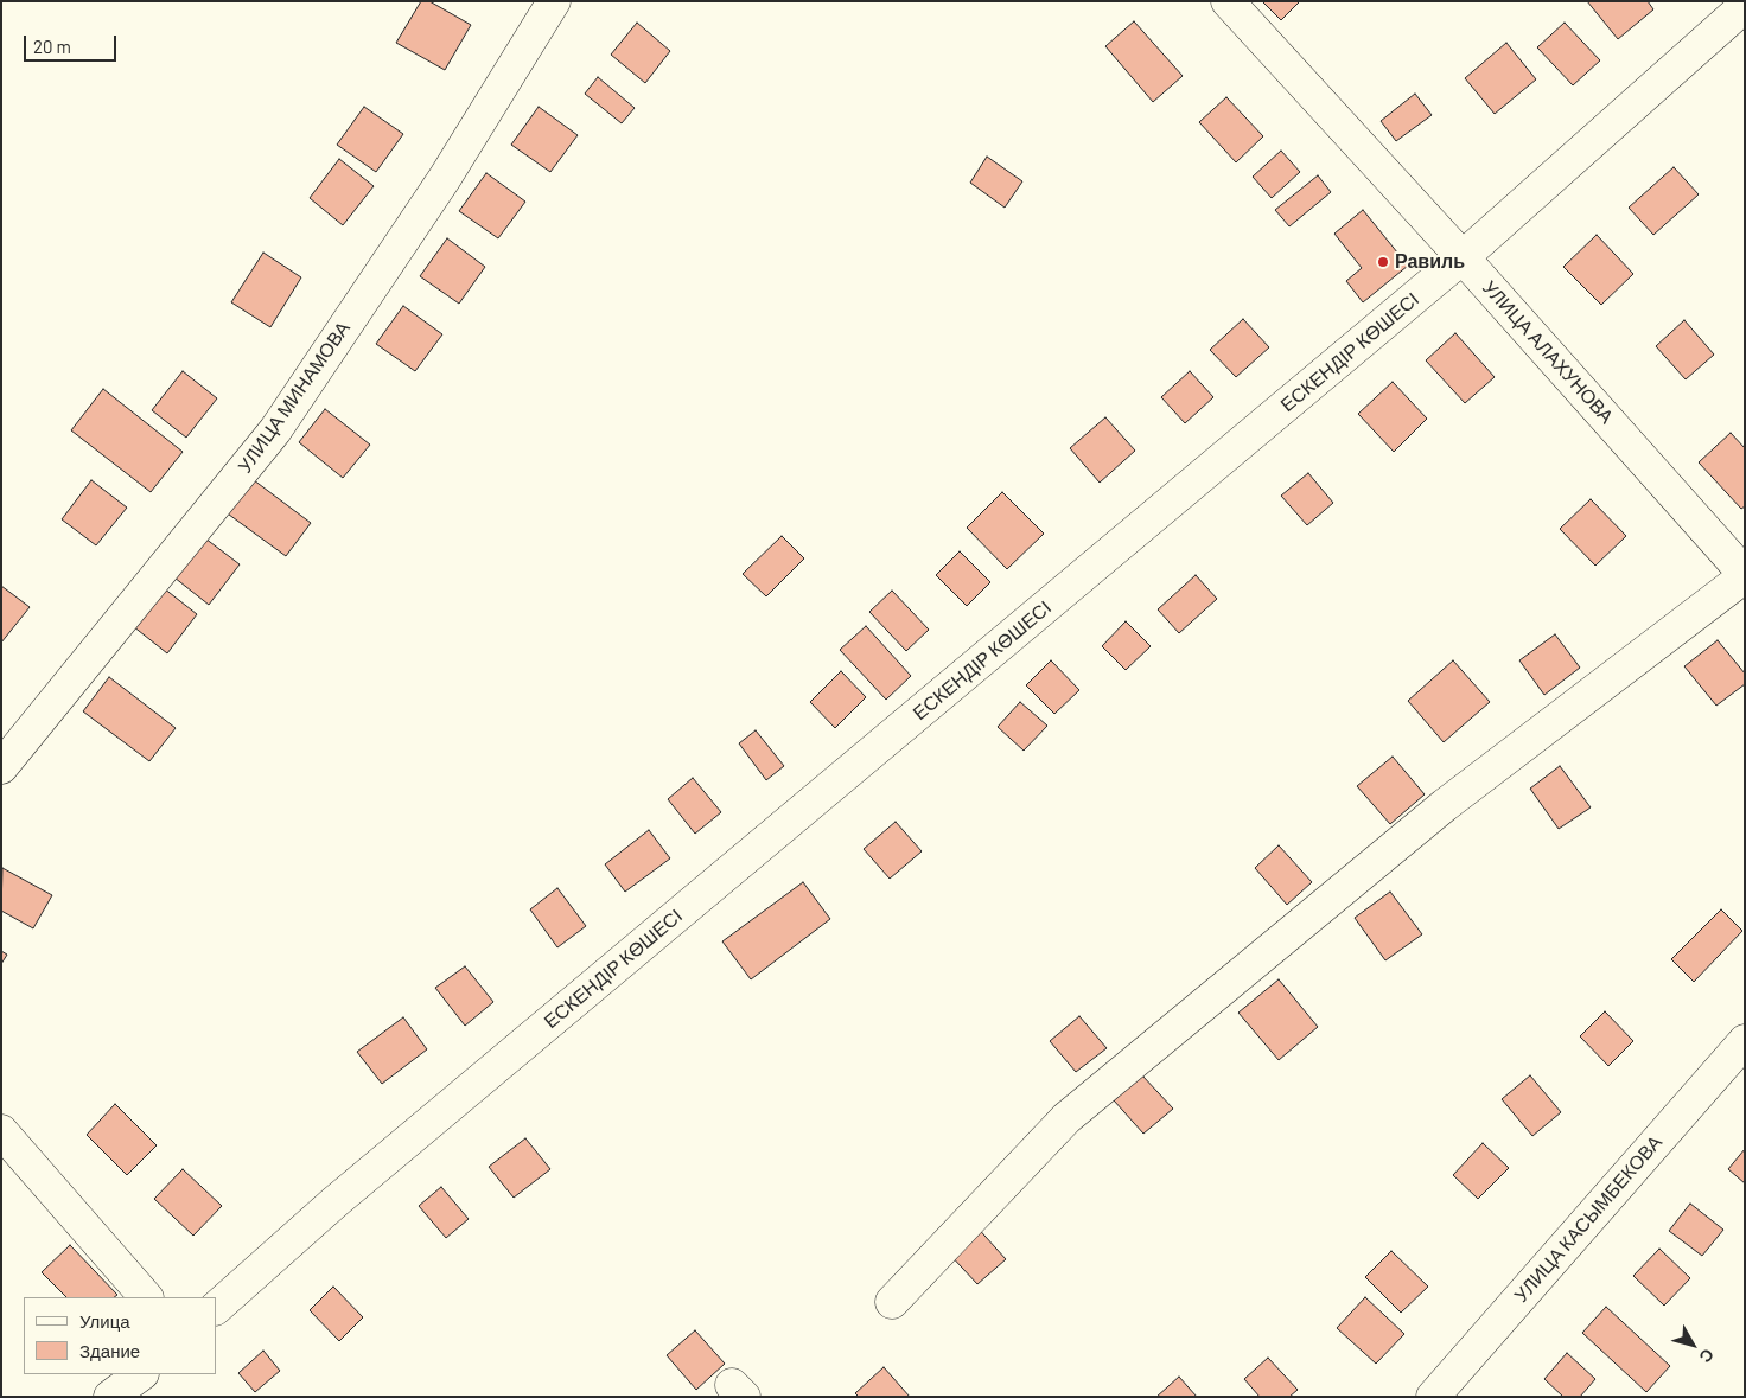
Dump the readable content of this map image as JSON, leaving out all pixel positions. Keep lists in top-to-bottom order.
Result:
{
  "streets": {
    "street": [
      "ЕСКЕНДІР КӨШЕСІ",
      "УЛИЦА АЛАХУНОВА",
      "УЛИЦА МИНАМОВА",
      "УЛИЦА КАСЫМБЕКОВА"
    ]
  },
  "crossings": [
    ["ЕСКЕНДІР КӨШЕСІ", "УЛИЦА АЛАХУНОВА"]
  ],
  "places": ["Равиль"],
  "legend": ["Улица", "Здание"],
  "scale_bar": "20 m",
  "north": "bottom right"
}
